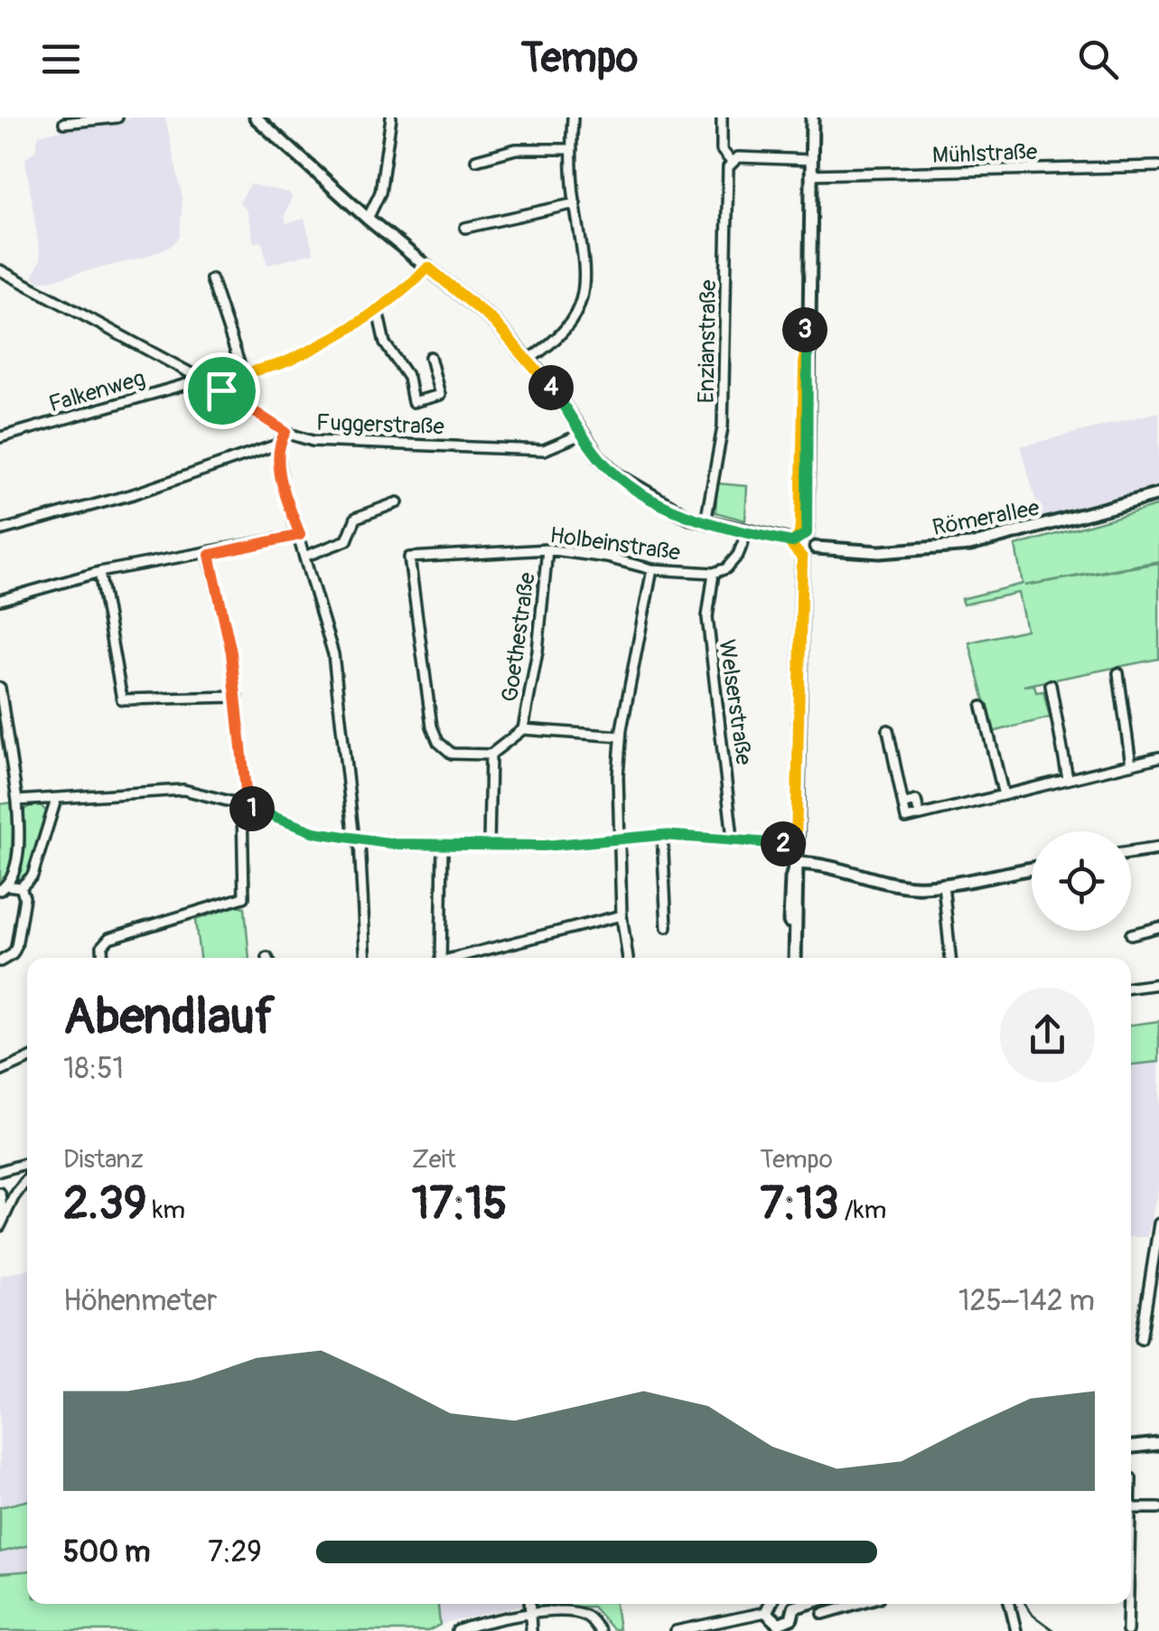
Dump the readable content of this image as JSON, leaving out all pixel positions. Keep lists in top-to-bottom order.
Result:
{
  "streets": {
    "street": [
      "Mühlstraße",
      "Enzianstraße",
      "Falkenweg",
      "Fuggerstraße",
      "Römerallee",
      "Holbeinstraße",
      "Goethestraße",
      "Welserstraße"
    ]
  },
  "crossings": [
    ["Falkenweg", "Fuggerstraße"],
    ["Holbeinstraße", "Goethestraße"],
    ["Holbeinstraße", "Welserstraße"]
  ],
  "page": {
    "header": "Tempo",
    "pins": [
      "3",
      "4",
      "1",
      "2"
    ],
    "heading": ["Abendlauf", "18:51"],
    "stats": [
      ["Distanz", "2.39 km"],
      ["Zeit", "17:15"],
      ["Tempo", "7:13 /km"]
    ],
    "chart": ["Höhenmeter", "125–142 m"],
    "list": [
      {
        "name": "500 m",
        "note": "7:29"
      }
    ]
  }
}
